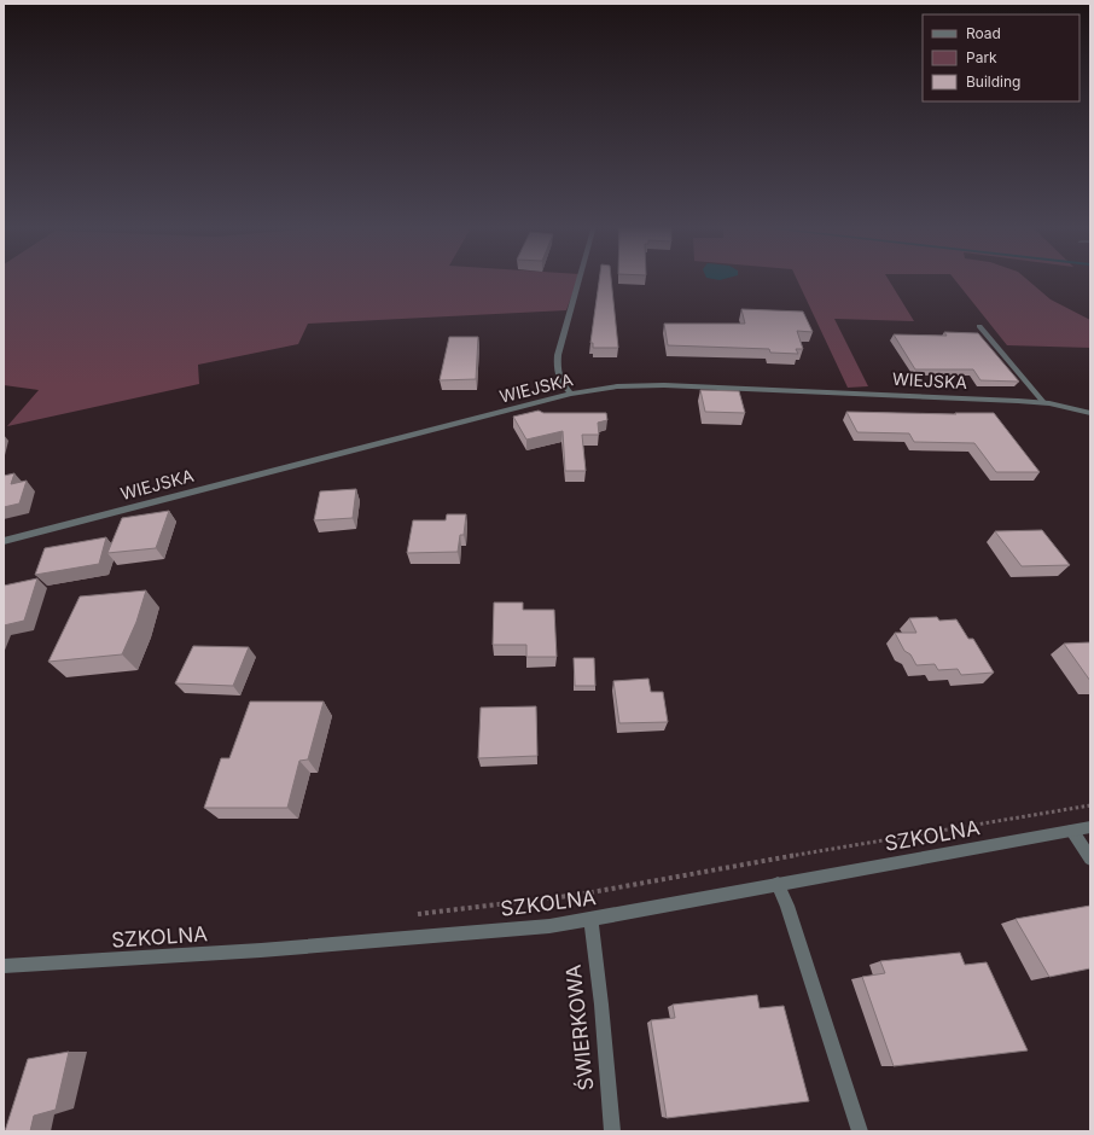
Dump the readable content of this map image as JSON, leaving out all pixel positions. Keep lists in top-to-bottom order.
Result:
{
  "streets": {
    "street": ["WIEJSKA", "SZKOLNA", "ŚWIERKOWA"]
  },
  "crossings": [
    ["SZKOLNA", "ŚWIERKOWA"]
  ],
  "legend": ["Road", "Park", "Building"]
}
